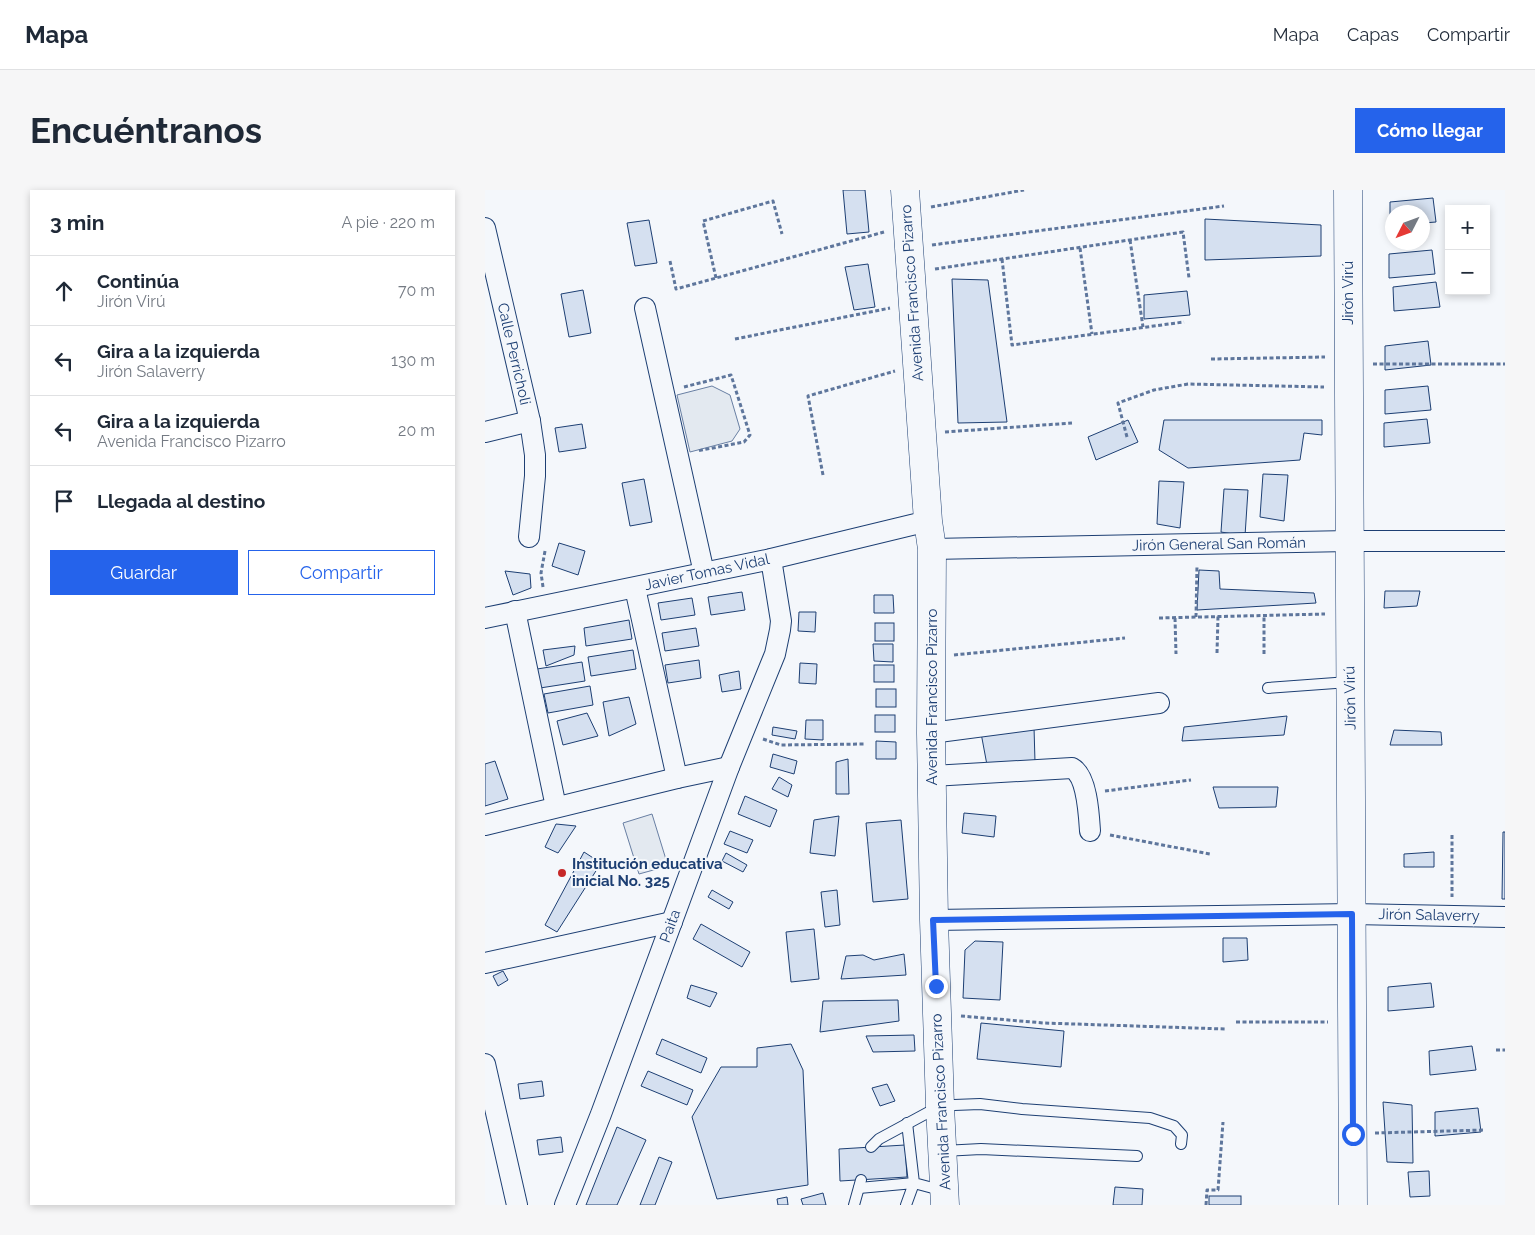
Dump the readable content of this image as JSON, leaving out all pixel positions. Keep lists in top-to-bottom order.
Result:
{
  "streets": {
    "main road": ["Avenida Francisco Pizarro", "Jirón Virú"],
    "street": [
      "Calle Perricholi",
      "Jirón General San Román",
      "Javier Tomas Vidal",
      "Jirón Salaverry",
      "Paita"
    ]
  },
  "crossings": [
    ["Avenida Francisco Pizarro", "Jirón General San Román"],
    ["Avenida Francisco Pizarro", "Javier Tomas Vidal"],
    ["Avenida Francisco Pizarro", "Jirón Salaverry"],
    ["Jirón Virú", "Jirón General San Román"],
    ["Jirón Virú", "Jirón Salaverry"],
    ["Javier Tomas Vidal", "Paita"]
  ],
  "places": ["Institución educativa inicial No. 325"],
  "north": "bottom left",
  "page": {
    "header": "Mapa",
    "nav": ["Mapa", "Capas", "Compartir"],
    "buttons": [
      "Cómo llegar",
      ["Guardar", "Compartir"]
    ],
    "title": "Encuéntranos",
    "heading": ["3 min", "A pie · 220 m"],
    "map_buttons": ["+", "−"],
    "list": [
      ["Continúa", "Jirón Virú", "70 m"],
      ["Gira a la izquierda", "Jirón Salaverry", "130 m"],
      ["Gira a la izquierda", "Avenida Francisco Pizarro", "20 m"],
      "Llegada al destino"
    ]
  }
}
